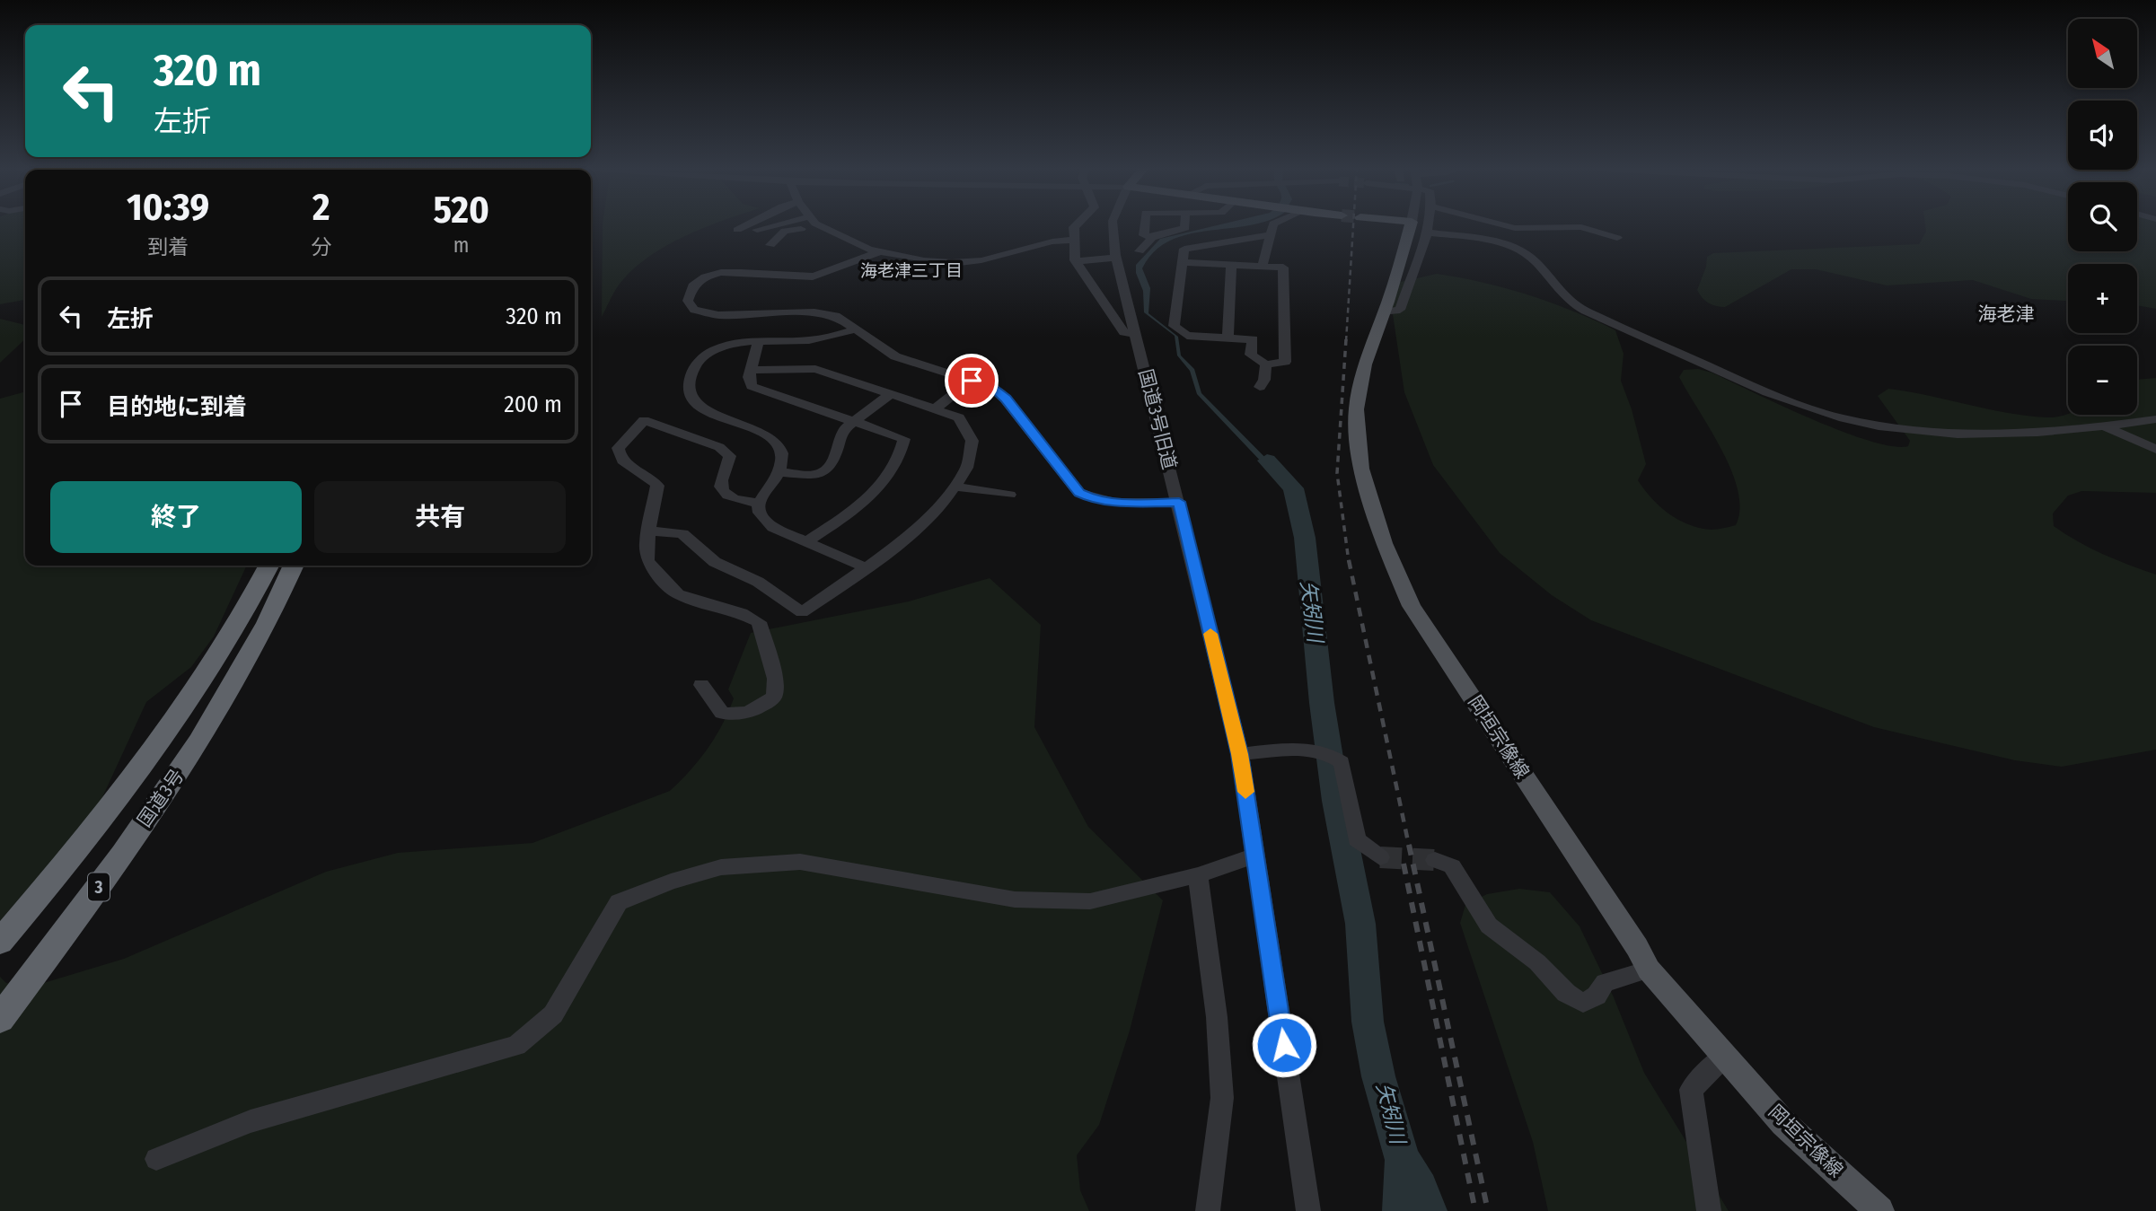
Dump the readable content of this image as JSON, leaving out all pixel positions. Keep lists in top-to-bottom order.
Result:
{
  "streets": {
    "highway": ["国道3号", "3"],
    "main road": ["岡垣宗像線"],
    "street": ["国道3号旧道"]
  },
  "districts": ["海老津三丁目", "海老津"],
  "water": ["矢矧川"],
  "north": "top left",
  "page": {
    "map_buttons": ["+", "−"],
    "turn": ["320 m", "左折"],
    "eta": [
      "10:39",
      "到着",
      "2",
      "分",
      "520",
      "m"
    ],
    "list": [
      {
        "name": "左折",
        "value": "320 m"
      },
      {
        "name": "目的地に到着",
        "value": "200 m"
      }
    ],
    "buttons": ["終了", "共有"]
  }
}
